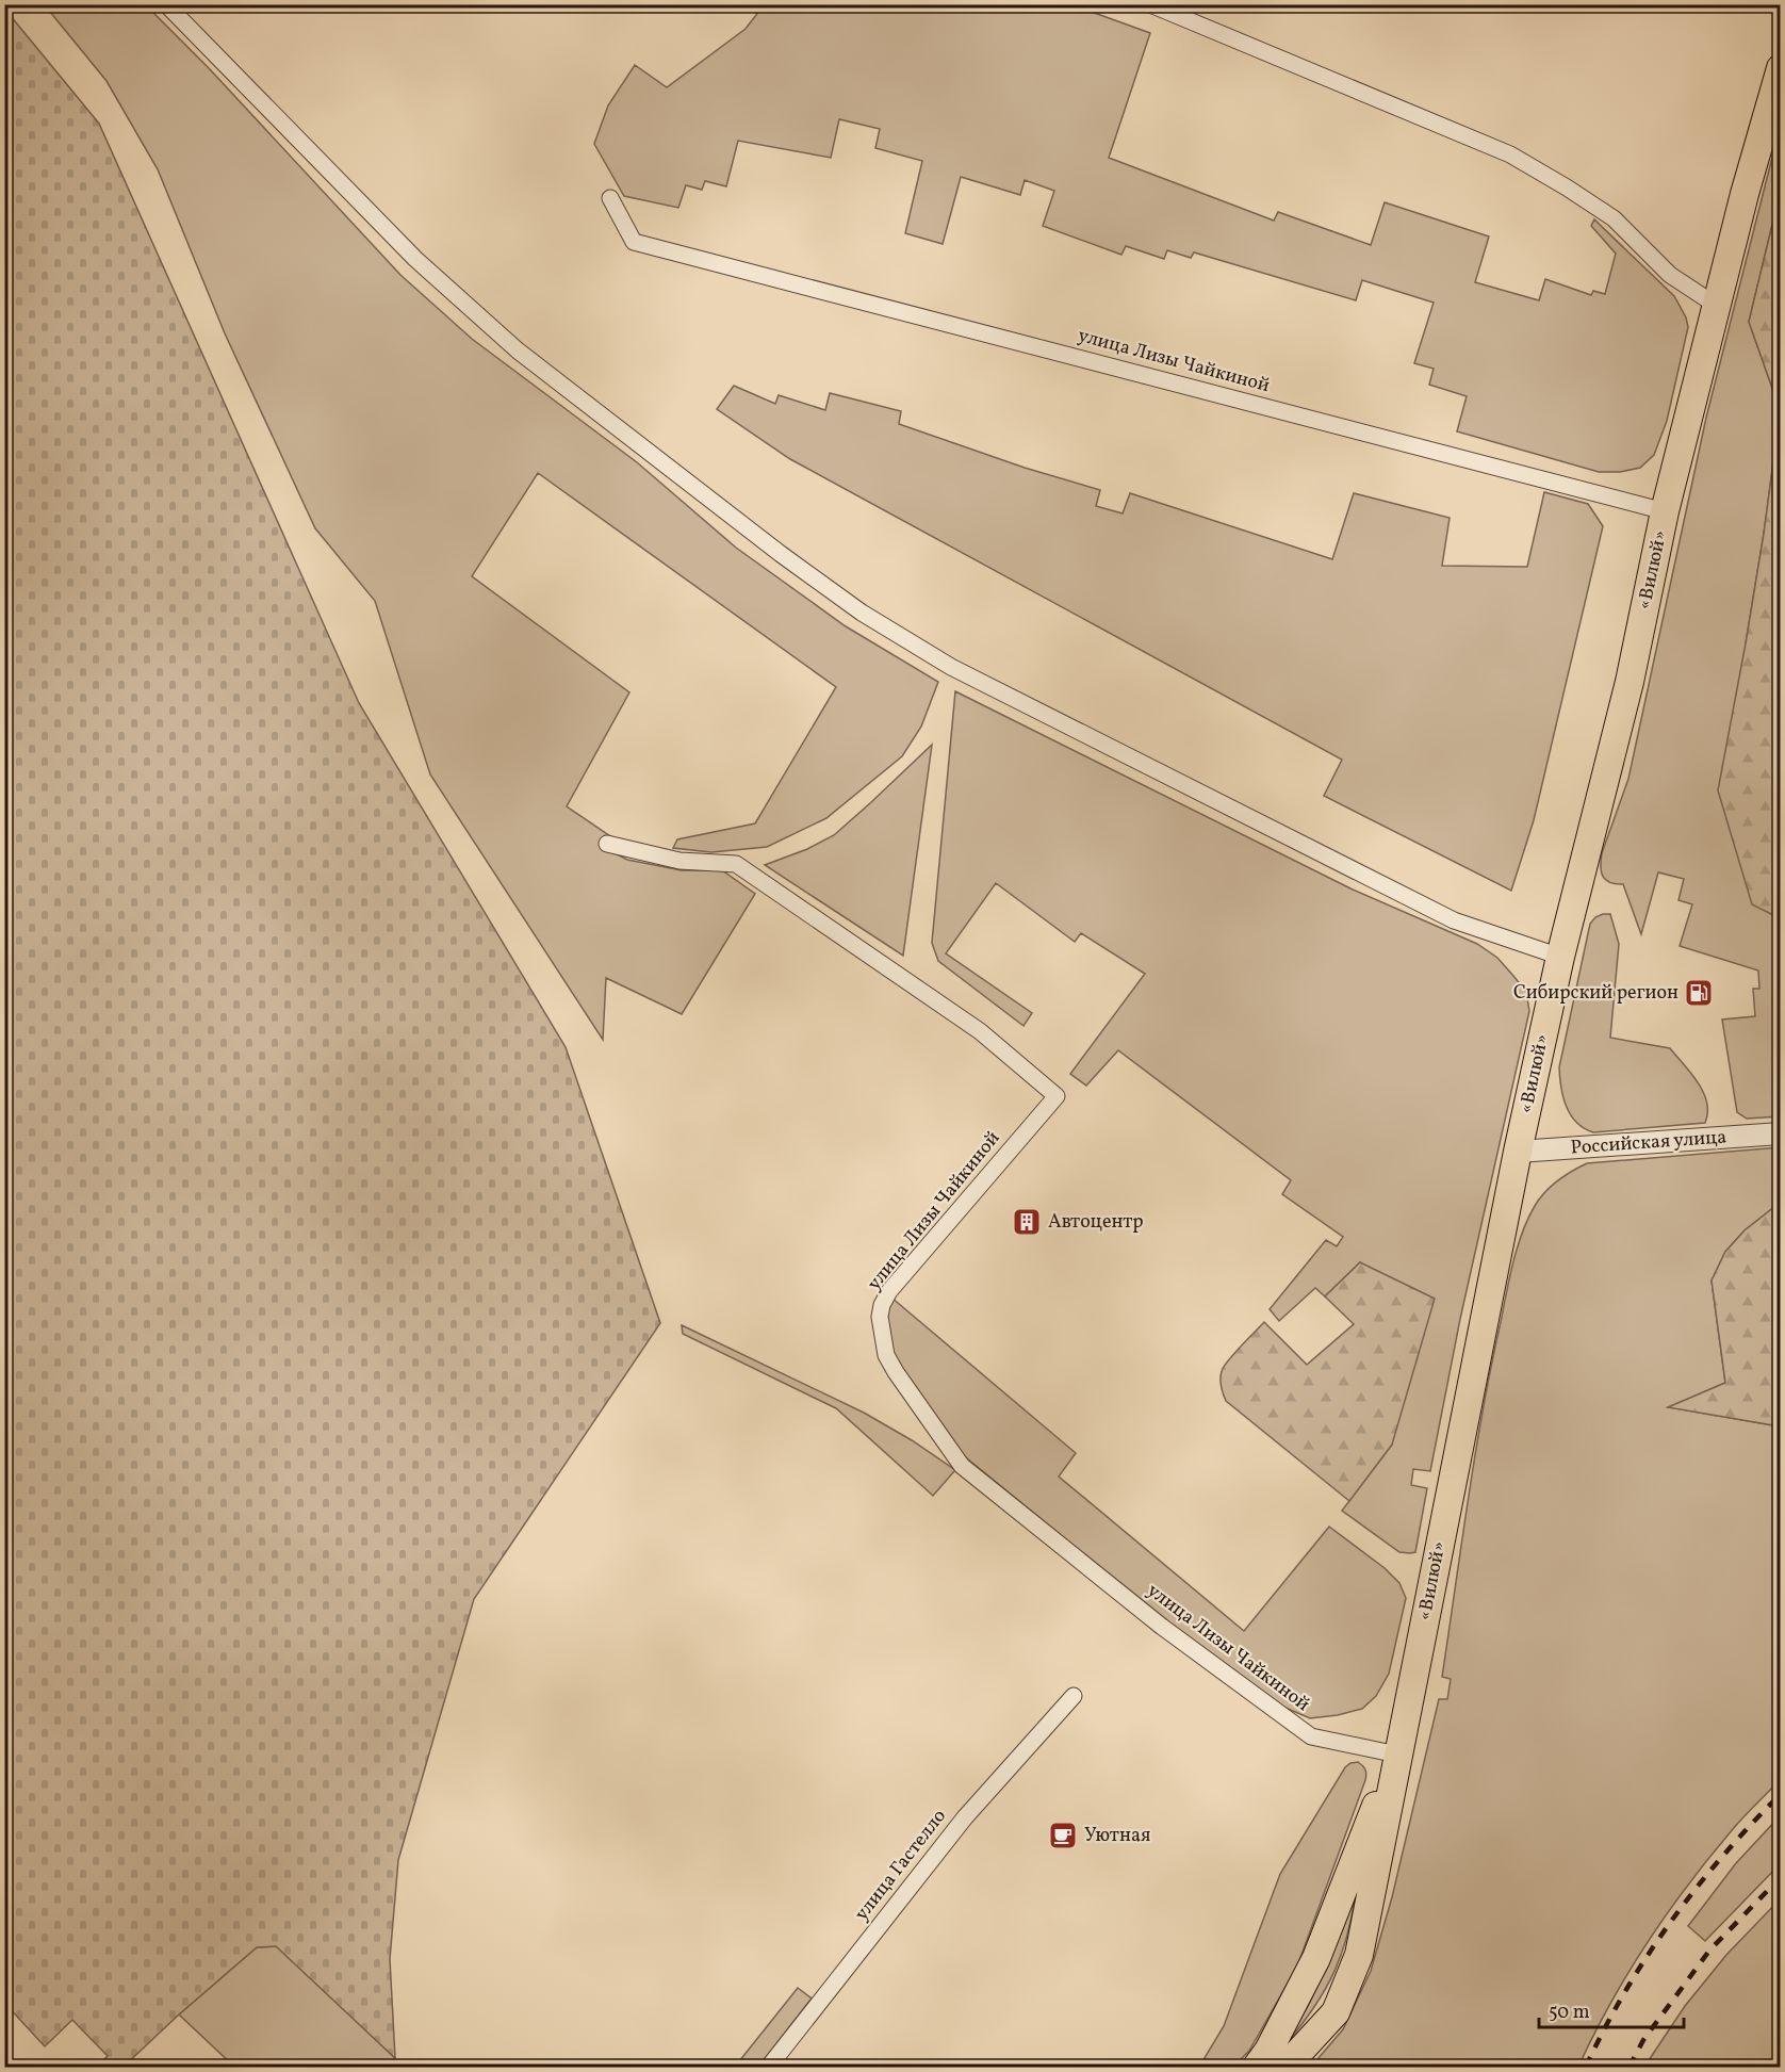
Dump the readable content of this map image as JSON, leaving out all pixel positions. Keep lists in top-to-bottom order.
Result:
{
  "streets": {
    "highway": ["«Вилюй»"],
    "street": ["улица Лизы Чайкиной", "Российская улица", "улица Гастелло"]
  },
  "crossings": [
    ["улица Лизы Чайкиной", "«Вилюй»"],
    ["«Вилюй»", "Российская улица"]
  ],
  "places": {
    "fuel station": ["Сибирский регион"],
    "building": ["Автоцентр"],
    "cafe": ["Уютная"]
  },
  "scale_bar": "50 m"
}
